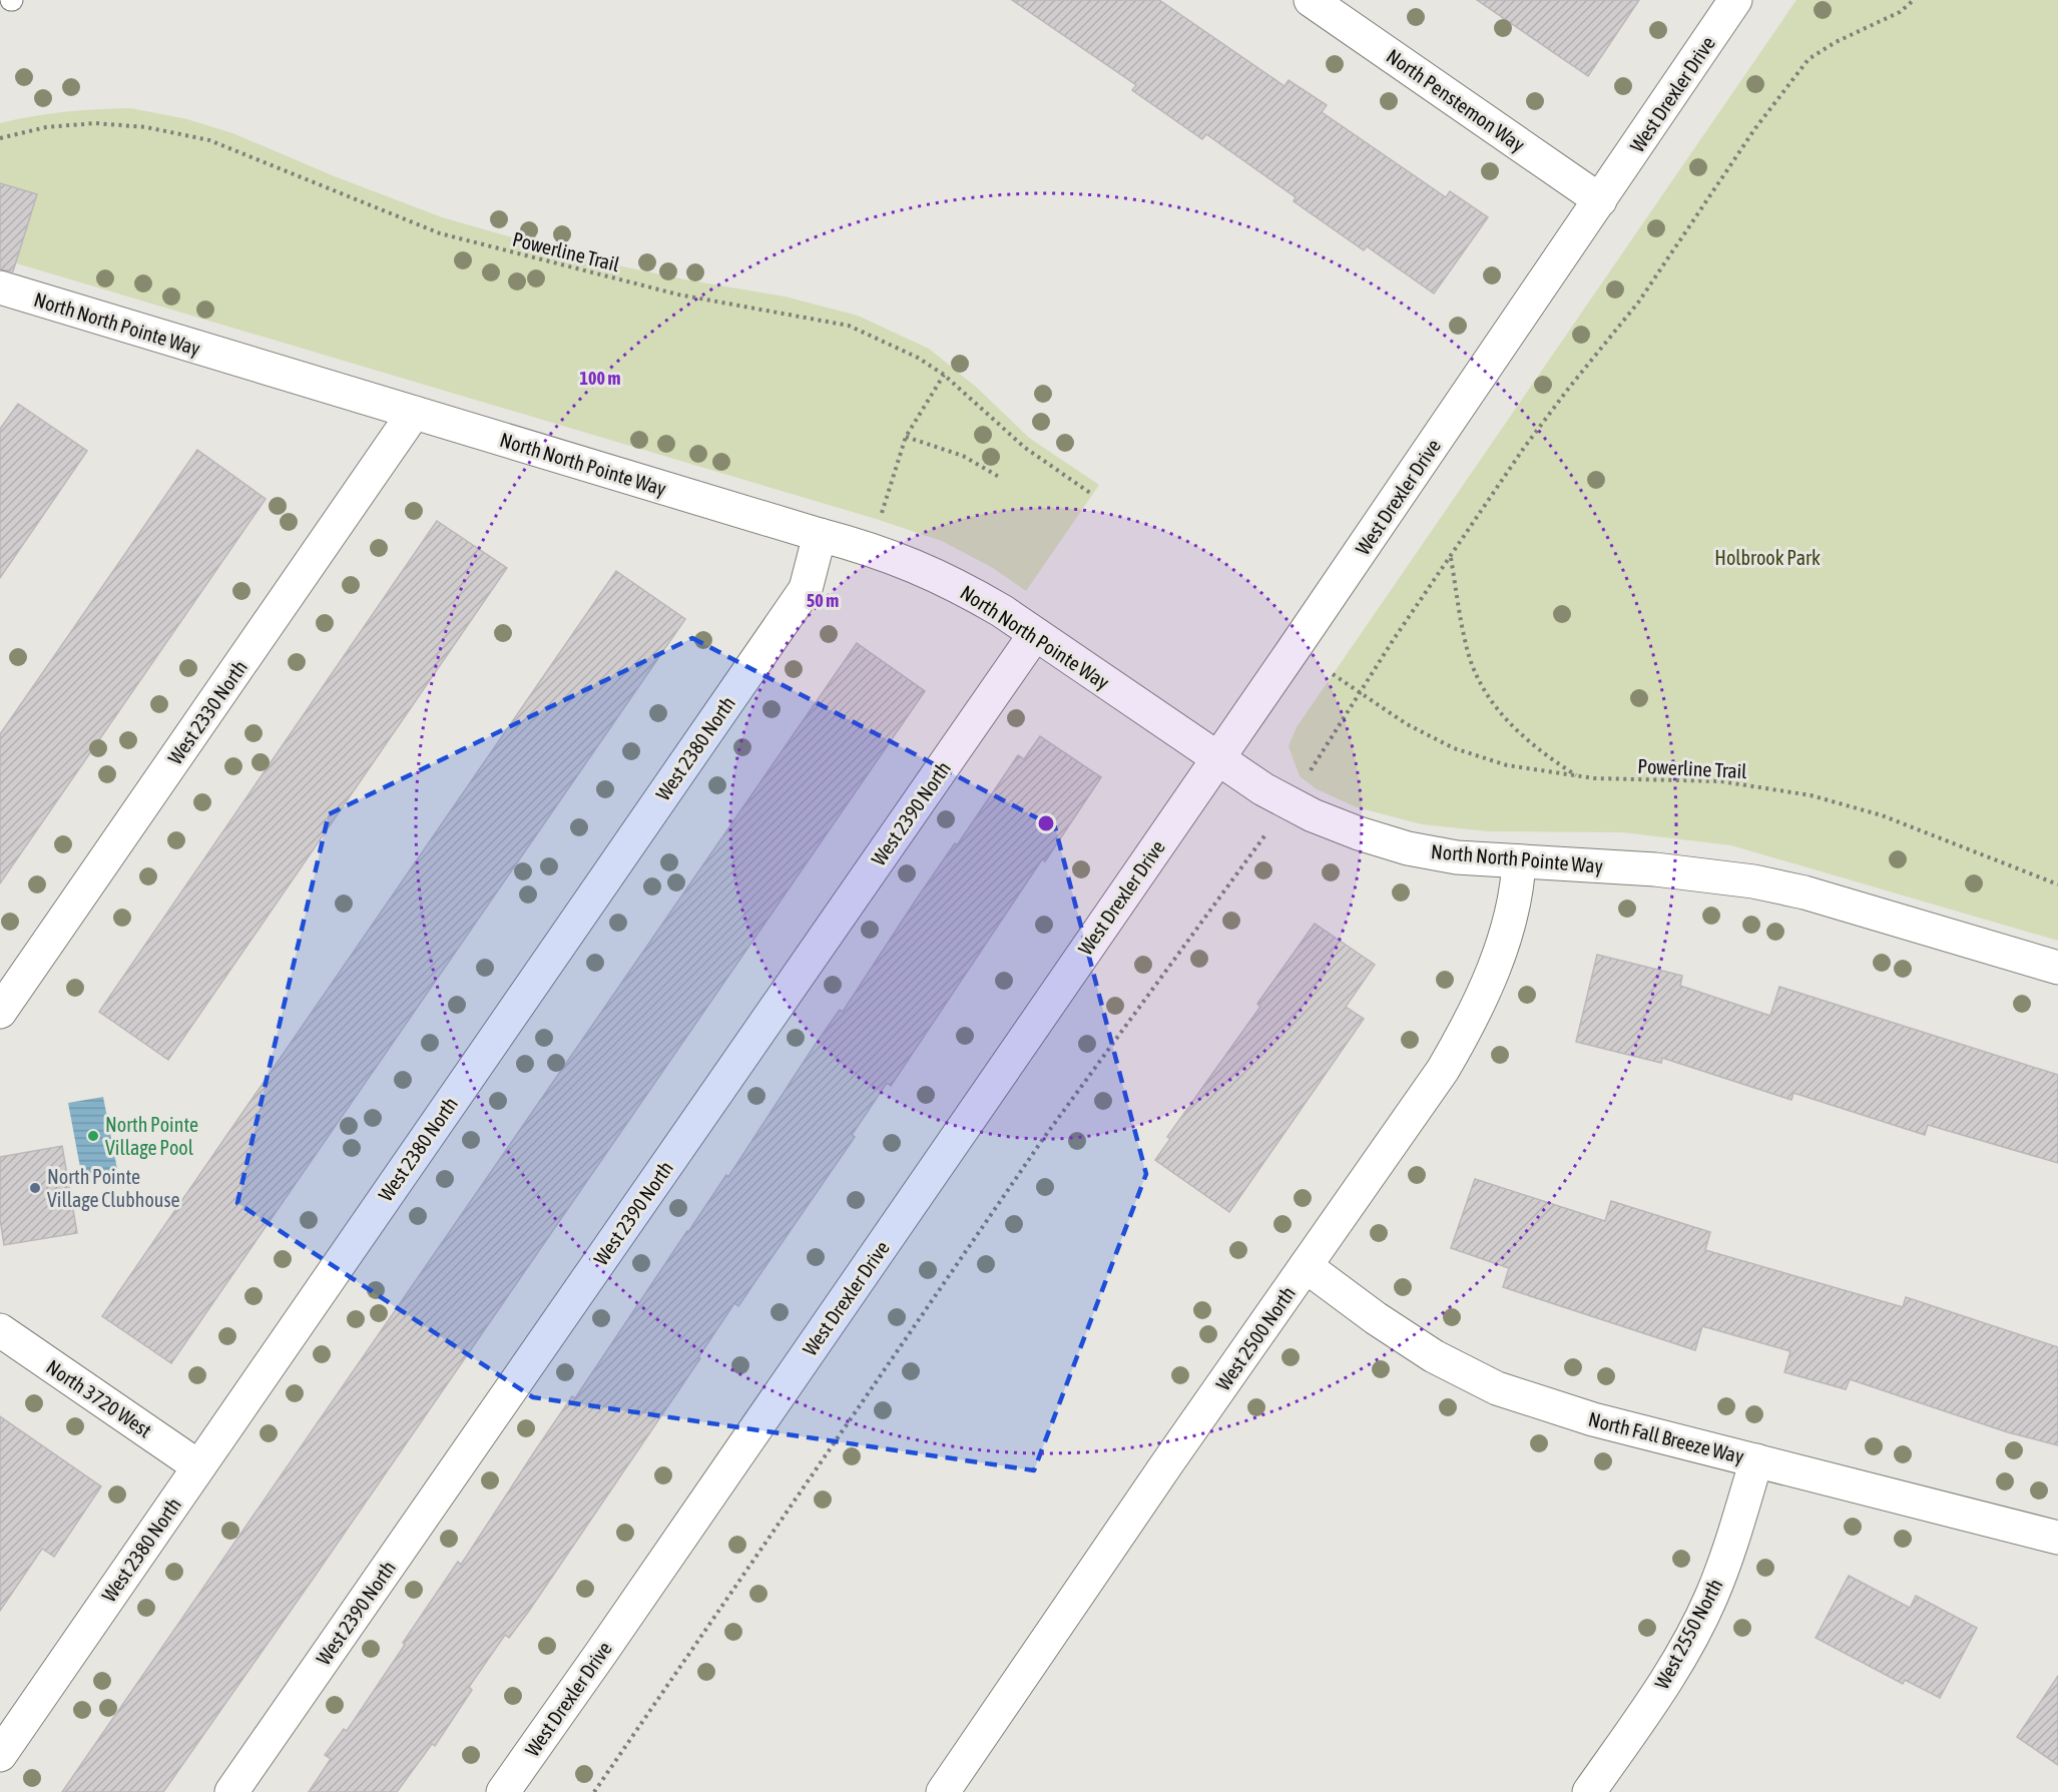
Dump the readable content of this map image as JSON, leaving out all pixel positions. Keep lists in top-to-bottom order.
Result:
{
  "streets": {
    "street": [
      "West Drexler Drive",
      "North Penstemon Way",
      "North North Pointe Way",
      "West 2330 North",
      "West 2380 North",
      "West 2390 North",
      "West 2500 North",
      "North 3720 West",
      "North Fall Breeze Way",
      "West 2550 North"
    ],
    "path": ["Powerline Trail"]
  },
  "crossings": [
    ["West Drexler Drive", "North Penstemon Way"],
    ["West Drexler Drive", "North North Pointe Way"],
    ["North North Pointe Way", "West 2330 North"],
    ["North North Pointe Way", "West 2380 North"],
    ["North North Pointe Way", "West 2390 North"],
    ["North North Pointe Way", "West 2500 North"],
    ["West 2380 North", "North 3720 West"],
    ["West 2500 North", "North Fall Breeze Way"],
    ["North Fall Breeze Way", "West 2550 North"]
  ],
  "parks": ["Holbrook Park"],
  "places": ["North Pointe Village Pool", "North Pointe Village Clubhouse"],
  "rings": ["100 m", "50 m"]
}
